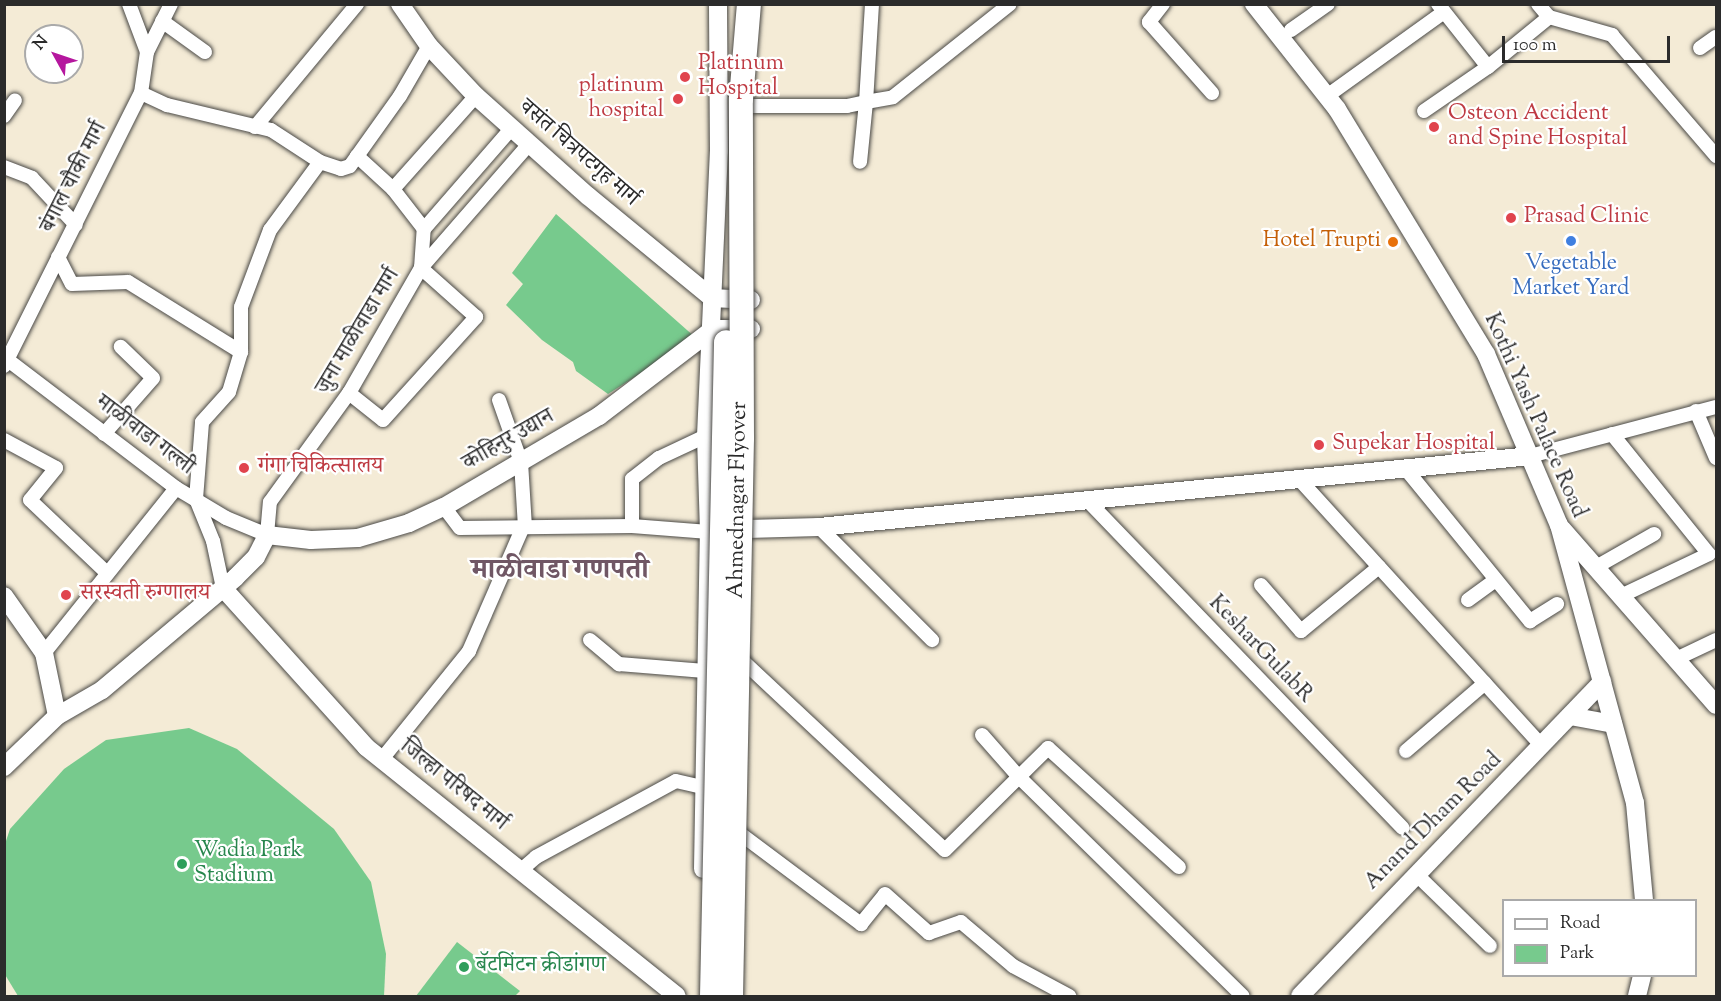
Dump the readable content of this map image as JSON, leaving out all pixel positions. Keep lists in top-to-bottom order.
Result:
{
  "streets": {
    "highway": ["Ahmednagar Flyover"],
    "street": [
      "वसंत चित्रपटगृह मार्ग",
      "बंगाल चौकी मार्ग",
      "जुना माळीवाडा मार्ग",
      "Kothi Yash Palace Road",
      "माळीवाडा गल्ली",
      "कोहिनुर उद्यान",
      "KesharGulabR",
      "जिल्हा परिषद मार्ग",
      "Anand Dham Road"
    ]
  },
  "crossings": [
    ["बंगाल चौकी मार्ग", "माळीवाडा गल्ली"],
    ["जुना माळीवाडा मार्ग", "माळीवाडा गल्ली"],
    ["जुना माळीवाडा मार्ग", "कोहिनुर उद्यान"],
    ["Kothi Yash Palace Road", "Anand Dham Road"],
    ["माळीवाडा गल्ली", "कोहिनुर उद्यान"]
  ],
  "districts": ["माळीवाडा गणपती"],
  "places": [
    "Platinum Hospital",
    "platinum hospital",
    "Osteon Accident and Spine Hospital",
    "Prasad Clinic",
    "Vegetable Market Yard",
    "Hotel Trupti",
    "Supekar Hospital",
    "गंगा चिकित्सालय",
    "सरस्वती रुग्णालय",
    "Wadia Park Stadium",
    "बॅटमिंटन क्रीडांगण"
  ],
  "legend": ["Road", "Park"],
  "scale_bar": "100 m",
  "north": "top left"
}
